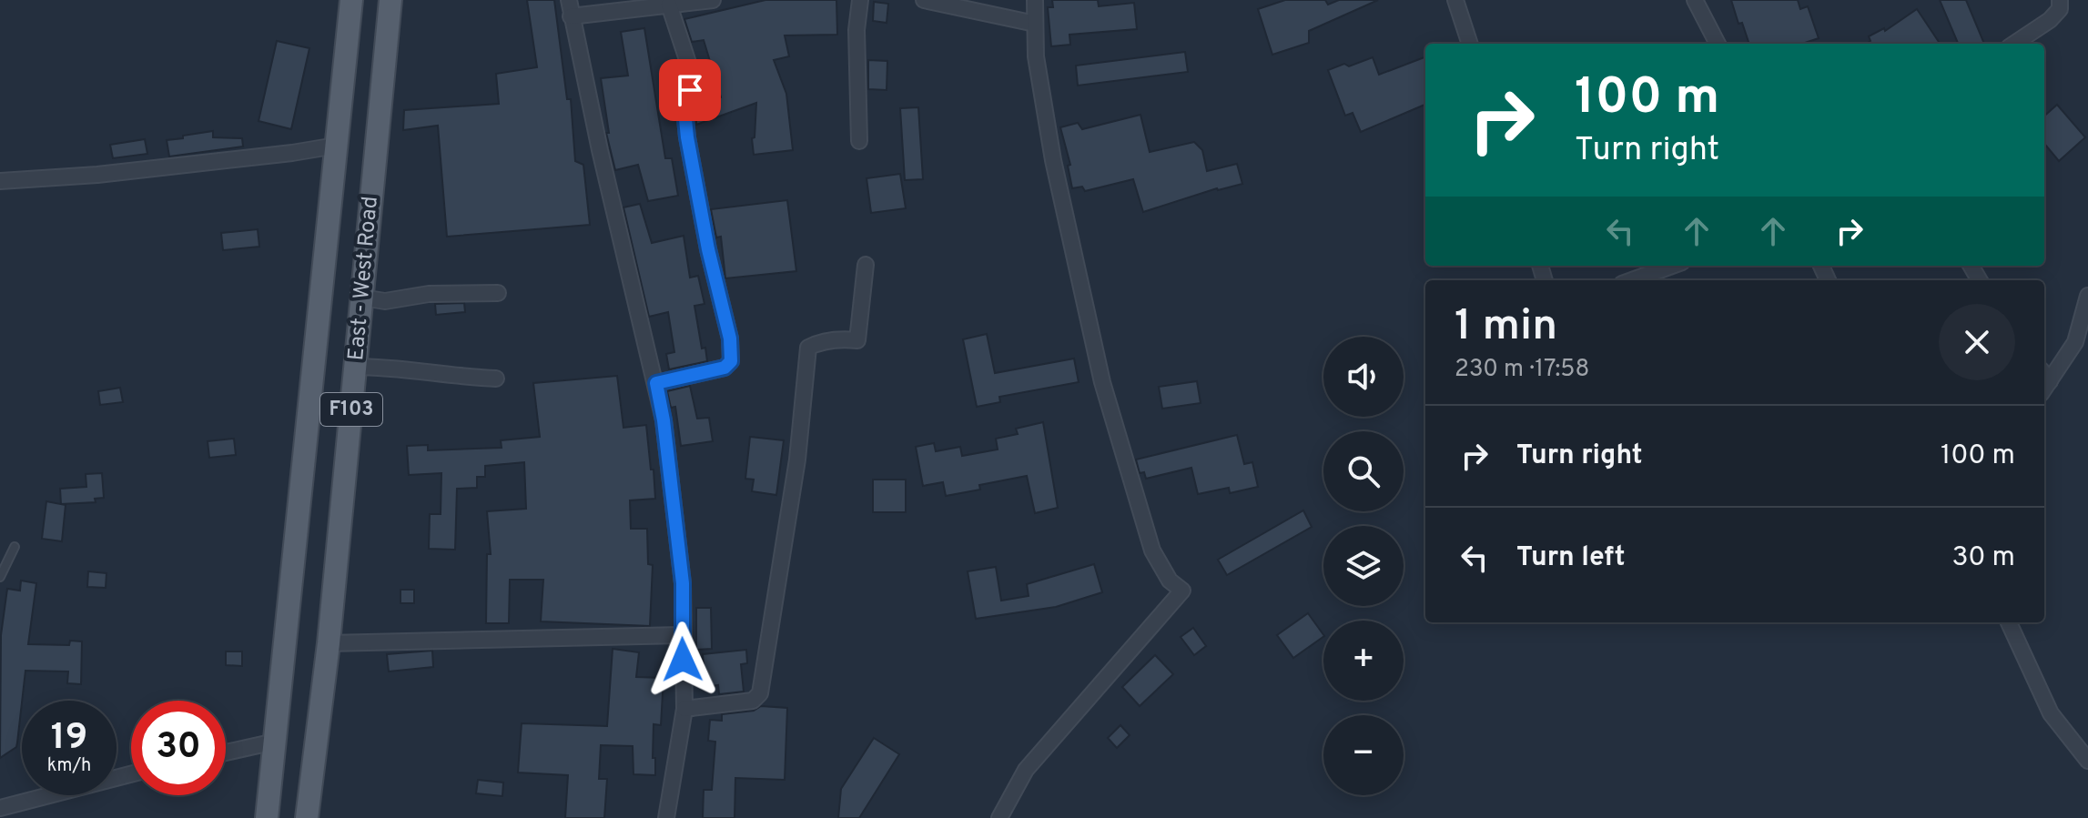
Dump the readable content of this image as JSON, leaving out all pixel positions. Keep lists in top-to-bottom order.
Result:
{
  "streets": {
    "main road": ["East - West Road", "F103"]
  },
  "page": {
    "turn": ["100 m", "Turn right"],
    "heading": ["1 min", "230 m · 17:58"],
    "map_buttons": ["+", "−"],
    "list": [
      {
        "name": "Turn right",
        "value": "100 m"
      },
      {
        "name": "Turn left",
        "value": "30 m"
      }
    ],
    "speed": "19 km/h",
    "limit": "30"
  }
}
